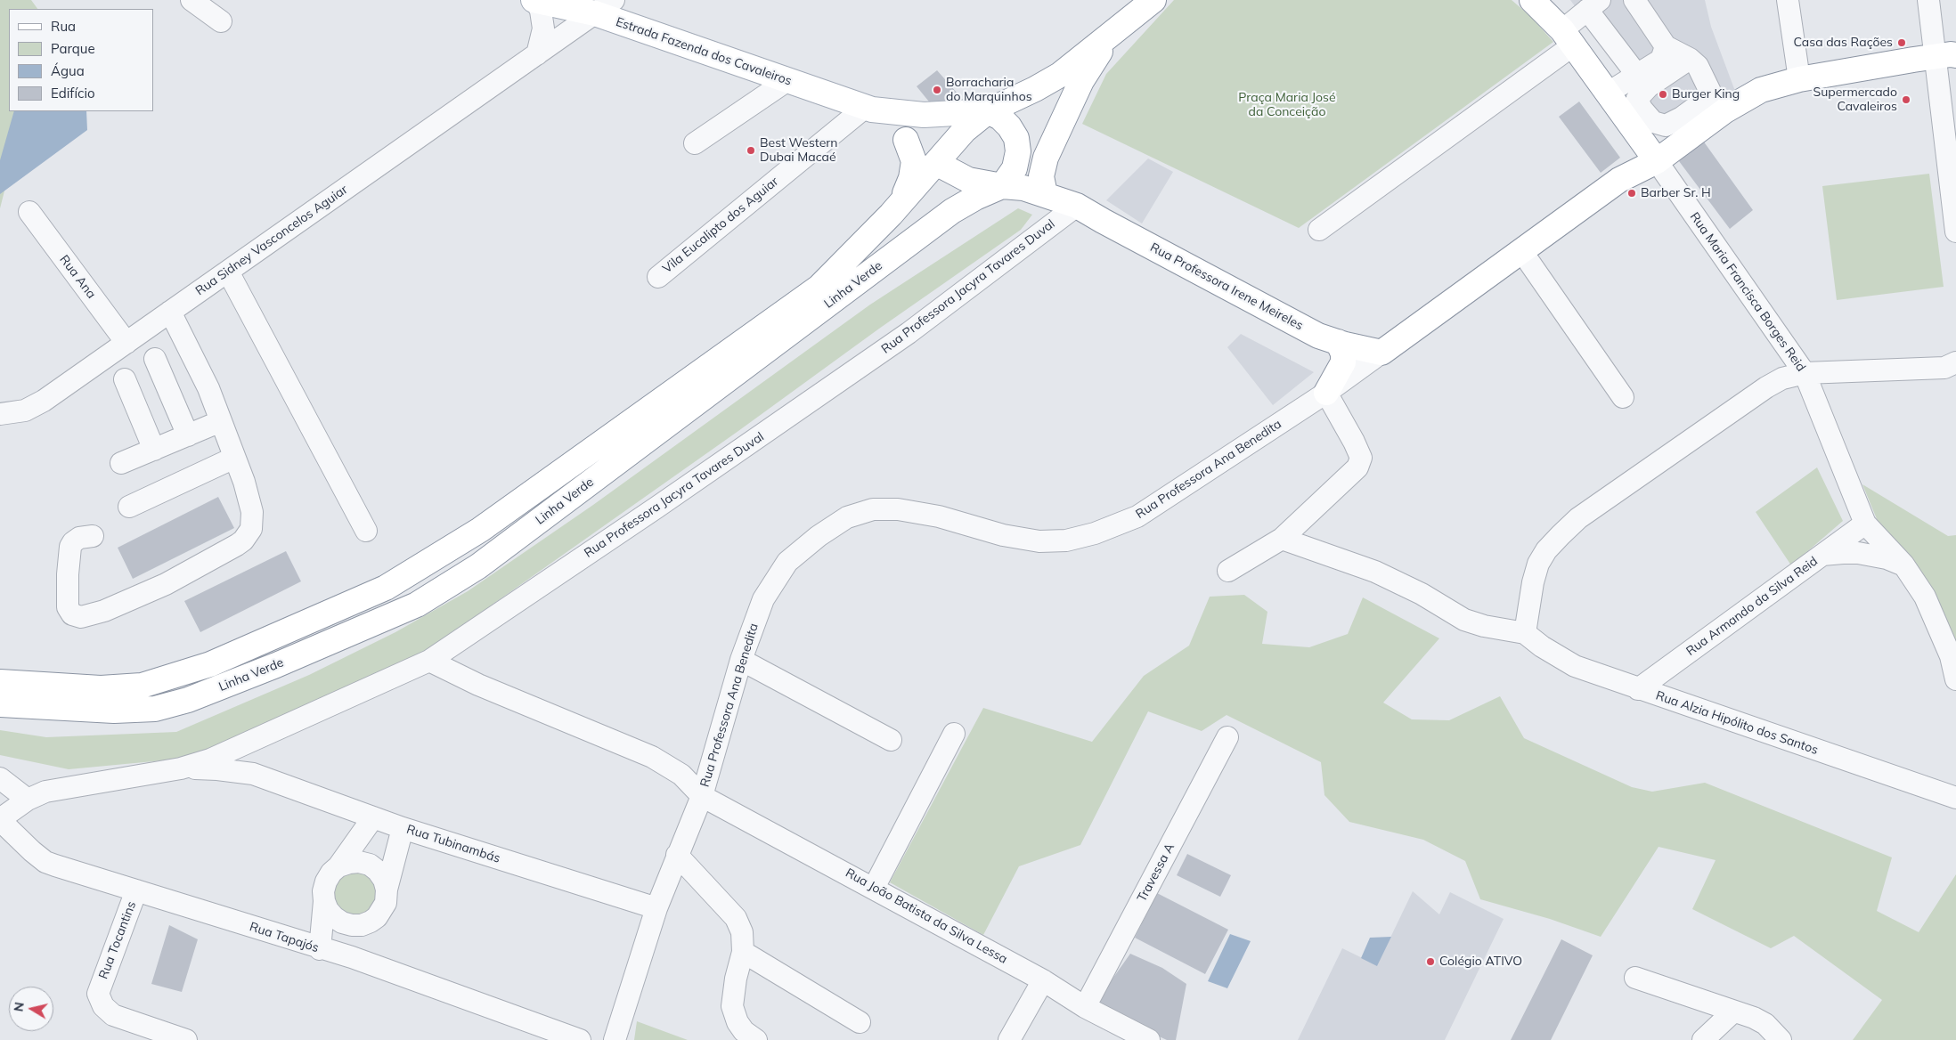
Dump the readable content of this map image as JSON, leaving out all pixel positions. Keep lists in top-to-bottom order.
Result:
{
  "streets": {
    "main road": [
      "Estrada Fazenda dos Cavaleiros",
      "Linha Verde",
      "Rua Professora Irene Meireles",
      "Rua Maria Francisca Borges Reid",
      "Rua Professora Ana Benedita"
    ],
    "street": [
      "Vila Eucalipto dos Aguiar",
      "Rua Sidney Vasconcelos Aguiar",
      "Rua Ana",
      "Rua Professora Jacyra Tavares Duval",
      "Rua Armando da Silva Reid",
      "Rua Alzia Hipólito dos Santos",
      "Rua Tubinambás",
      "Travessa A",
      "Rua João Batista da Silva Lessa",
      "Rua Tapajós",
      "Rua Tocantins"
    ]
  },
  "crossings": [
    ["Estrada Fazenda dos Cavaleiros", "Vila Eucalipto dos Aguiar"],
    ["Estrada Fazenda dos Cavaleiros", "Rua Sidney Vasconcelos Aguiar"],
    ["Estrada Fazenda dos Cavaleiros", "Linha Verde"],
    ["Rua Sidney Vasconcelos Aguiar", "Rua Ana"],
    ["Rua Professora Jacyra Tavares Duval", "Rua Professora Irene Meireles"],
    ["Rua Professora Jacyra Tavares Duval", "Rua Tubinambás"],
    ["Rua Professora Jacyra Tavares Duval", "Rua João Batista da Silva Lessa"],
    ["Rua Professora Jacyra Tavares Duval", "Rua Tapajós"],
    ["Rua Professora Irene Meireles", "Rua Professora Ana Benedita"],
    ["Rua Maria Francisca Borges Reid", "Rua Professora Ana Benedita"],
    ["Rua Maria Francisca Borges Reid", "Rua Armando da Silva Reid"],
    ["Rua Professora Ana Benedita", "Rua Tubinambás"],
    ["Rua Professora Ana Benedita", "Rua João Batista da Silva Lessa"],
    ["Rua Armando da Silva Reid", "Rua Alzia Hipólito dos Santos"],
    ["Travessa A", "Rua João Batista da Silva Lessa"],
    ["Rua Tapajós", "Rua Tocantins"]
  ],
  "parks": ["Praça Maria José da Conceição"],
  "places": [
    "Casa das Rações",
    "Borracharia do Marquinhos",
    "Burger King",
    "Supermercado Cavaleiros",
    "Best Western Dubai Macaé",
    "Barber Sr. H",
    "Colégio ATIVO"
  ],
  "legend": [
    "Rua",
    "Parque",
    "Água",
    "Edifício"
  ],
  "north": "left"
}
